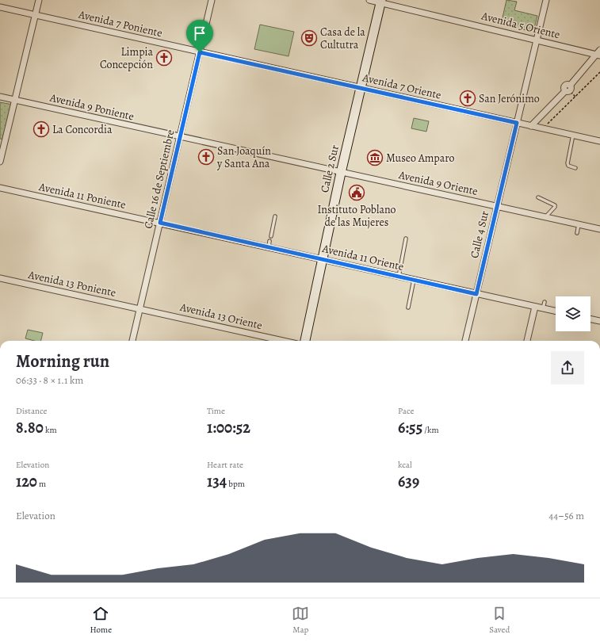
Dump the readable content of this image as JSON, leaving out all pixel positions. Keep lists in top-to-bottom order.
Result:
{
  "streets": {
    "street": [
      "Avenida 7 Poniente",
      "Avenida 5 Oriente",
      "Avenida 7 Oriente",
      "Avenida 9 Poniente",
      "Calle 2 Sur",
      "Calle 16 de Septiembre",
      "Avenida 9 Oriente",
      "Avenida 11 Poniente",
      "Calle 4 Sur",
      "Avenida 11 Oriente",
      "Avenida 13 Poniente",
      "Avenida 13 Oriente"
    ]
  },
  "crossings": [
    ["Avenida 7 Poniente", "Avenida 7 Oriente"],
    ["Avenida 7 Poniente", "Calle 16 de Septiembre"],
    ["Avenida 5 Oriente", "Calle 2 Sur"],
    ["Avenida 5 Oriente", "Calle 4 Sur"],
    ["Avenida 7 Oriente", "Calle 2 Sur"],
    ["Avenida 7 Oriente", "Calle 16 de Septiembre"],
    ["Avenida 7 Oriente", "Calle 4 Sur"],
    ["Avenida 9 Poniente", "Calle 16 de Septiembre"],
    ["Avenida 9 Poniente", "Avenida 9 Oriente"],
    ["Calle 2 Sur", "Avenida 9 Oriente"],
    ["Calle 2 Sur", "Avenida 11 Oriente"],
    ["Calle 16 de Septiembre", "Avenida 9 Oriente"],
    ["Calle 16 de Septiembre", "Avenida 11 Poniente"],
    ["Calle 16 de Septiembre", "Avenida 11 Oriente"],
    ["Calle 16 de Septiembre", "Avenida 13 Poniente"],
    ["Calle 16 de Septiembre", "Avenida 13 Oriente"],
    ["Avenida 9 Oriente", "Calle 4 Sur"],
    ["Avenida 11 Poniente", "Avenida 11 Oriente"],
    ["Calle 4 Sur", "Avenida 11 Oriente"],
    ["Avenida 13 Poniente", "Avenida 13 Oriente"]
  ],
  "places": {
    "theatre": ["Casa de la Cultutra"],
    "church": [
      "Limpia Concepción",
      "San Jerónimo",
      "La Concordia",
      "San Joaquín y Santa Ana"
    ],
    "museum": ["Museo Amparo"],
    "public building": ["Instituto Poblano de las Mujeres"]
  },
  "page": {
    "heading": ["Morning run", "06:33 · 8 × 1.1 km"],
    "stats": [
      ["Distance", "8.80 km"],
      ["Time", "1:00:52"],
      ["Pace", "6:55 /km"],
      ["Elevation", "120 m"],
      ["Heart rate", "134 bpm"],
      ["kcal", "639"]
    ],
    "chart": ["Elevation", "44–56 m"],
    "tabs": ["Home", "Map", "Saved"]
  }
}
